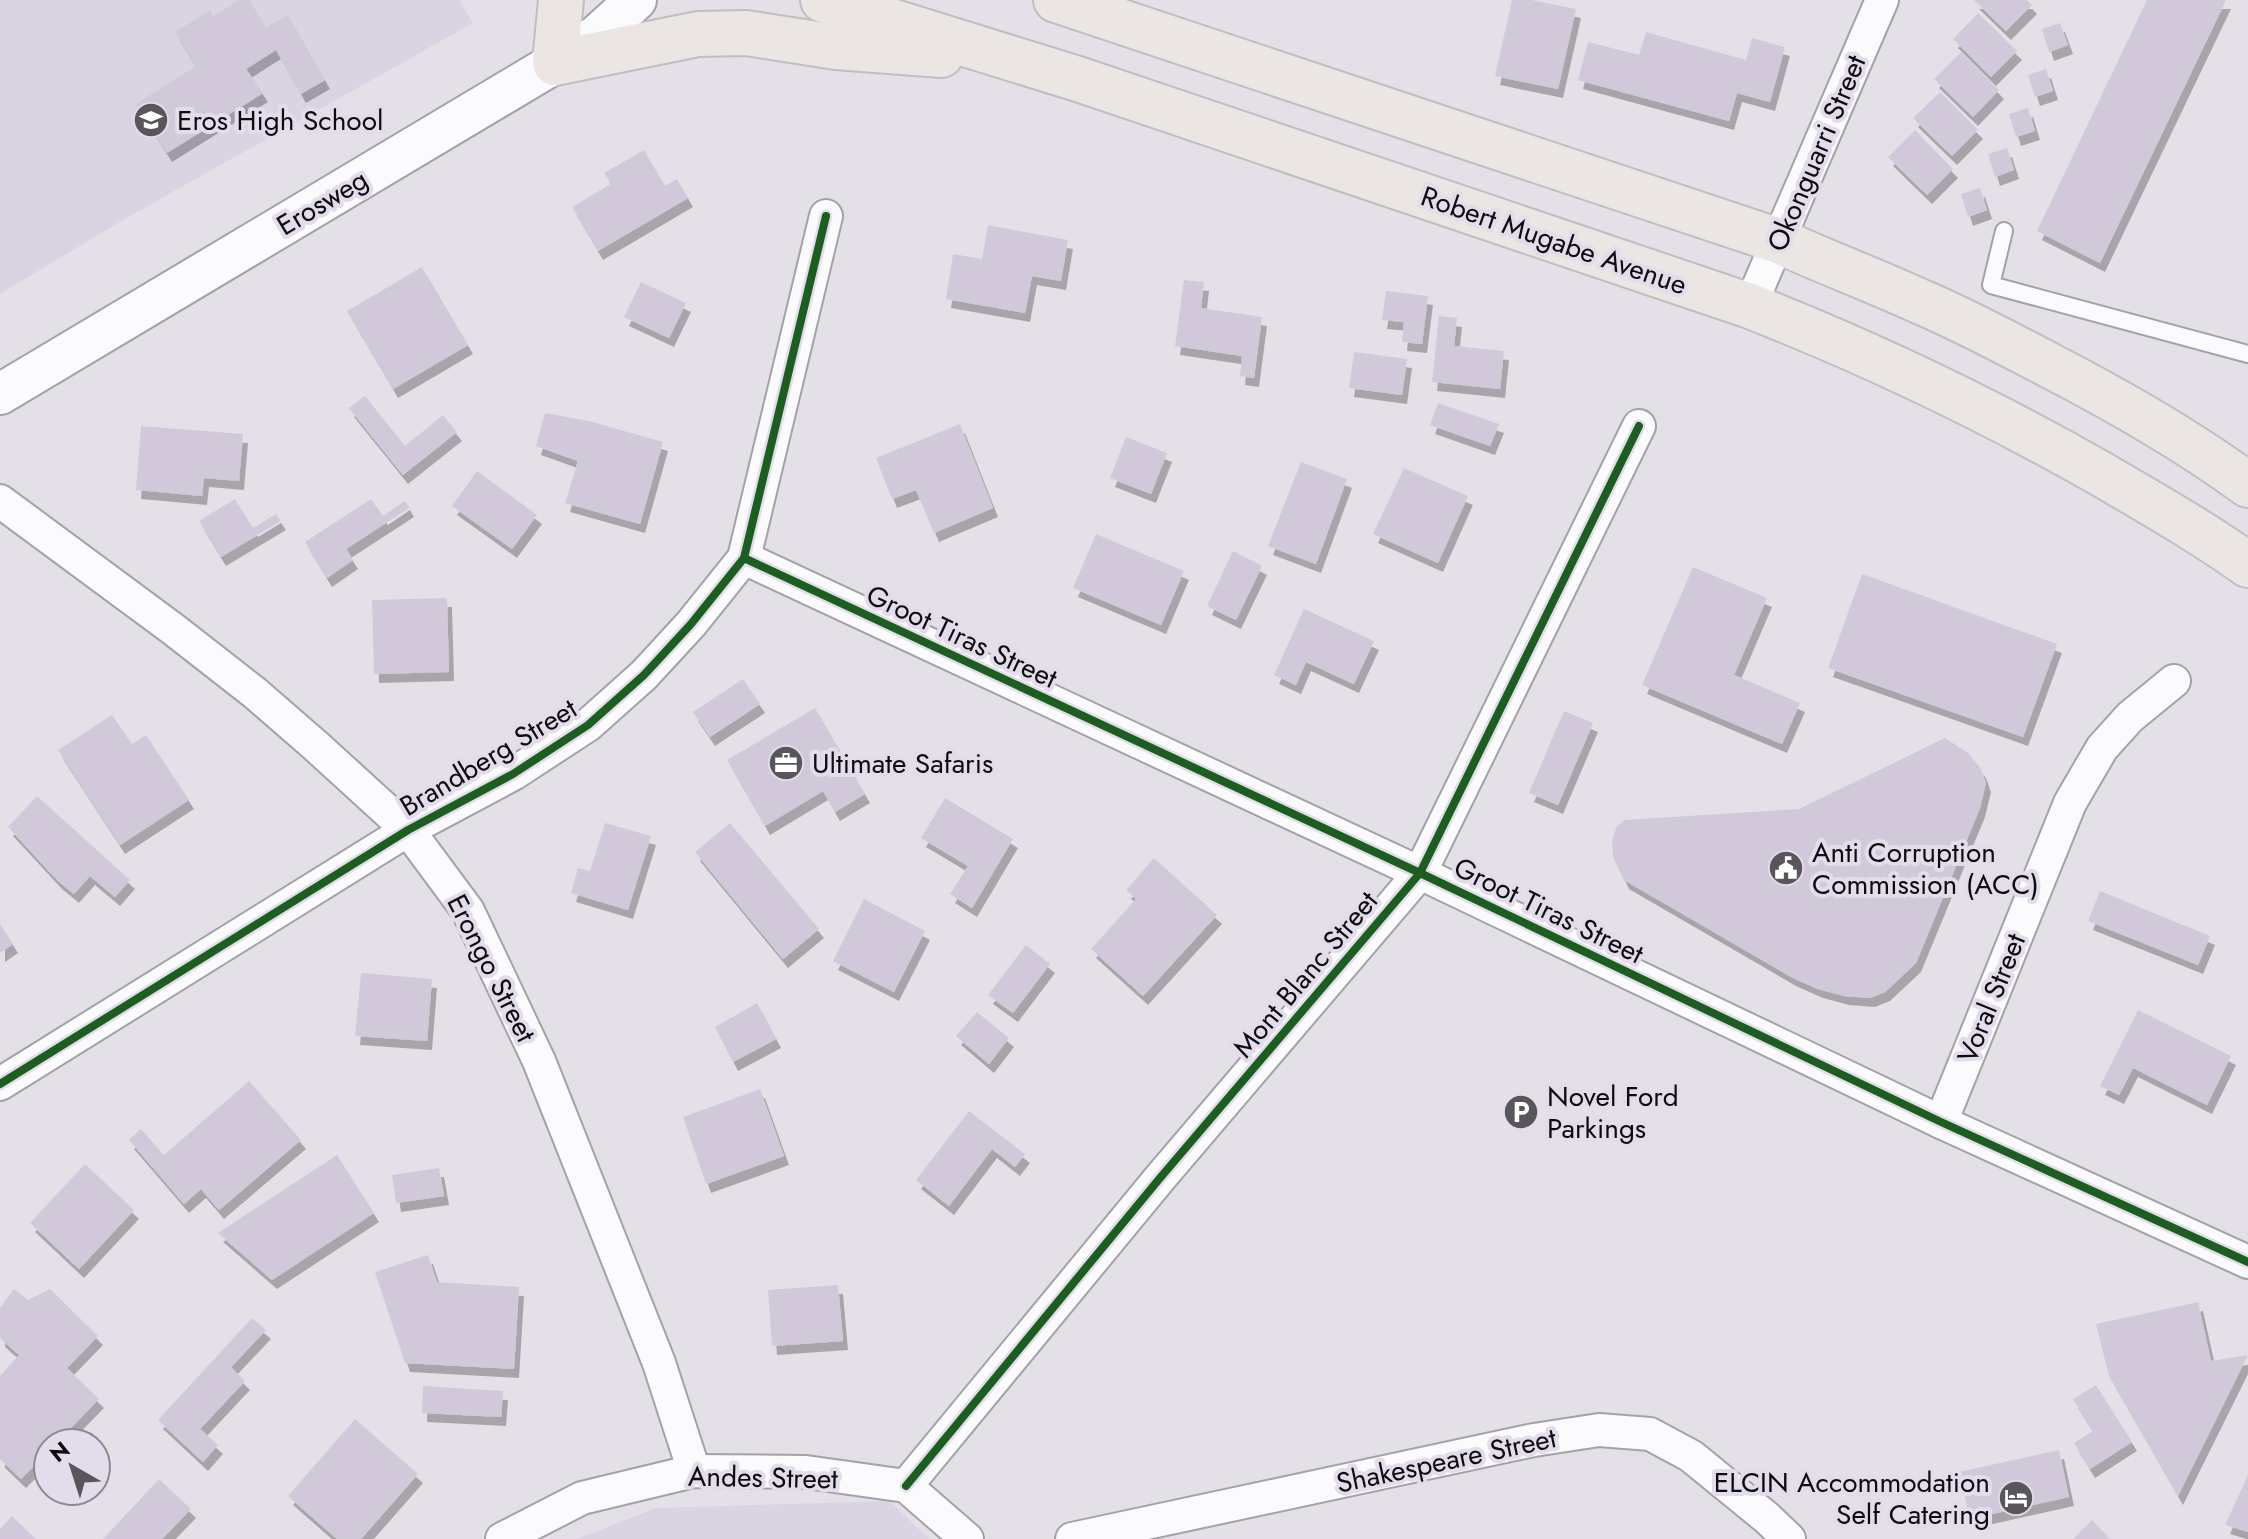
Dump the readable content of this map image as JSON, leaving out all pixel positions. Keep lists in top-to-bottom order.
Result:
{
  "streets": {
    "main road": ["Robert Mugabe Avenue"],
    "street": [
      "Okonguarri Street",
      "Erosweg",
      "Groot Tiras Street",
      "Brandberg Street",
      "Erongo Street",
      "Mont Blanc Street",
      "Voral Street",
      "Shakespeare Street",
      "Andes Street"
    ]
  },
  "crossings": [
    ["Okonguarri Street", "Robert Mugabe Avenue"],
    ["Groot Tiras Street", "Brandberg Street"],
    ["Groot Tiras Street", "Mont Blanc Street"],
    ["Groot Tiras Street", "Voral Street"],
    ["Brandberg Street", "Erongo Street"],
    ["Erongo Street", "Andes Street"],
    ["Mont Blanc Street", "Andes Street"]
  ],
  "places": {
    "school or university": ["Eros High School"],
    "office": ["Ultimate Safaris"],
    "public building": ["Anti Corruption Commission (ACC)"],
    "parking": ["Novel Ford Parkings"],
    "hotel": ["ELCIN Accommodation Self Catering"]
  },
  "north": "top left"
}
